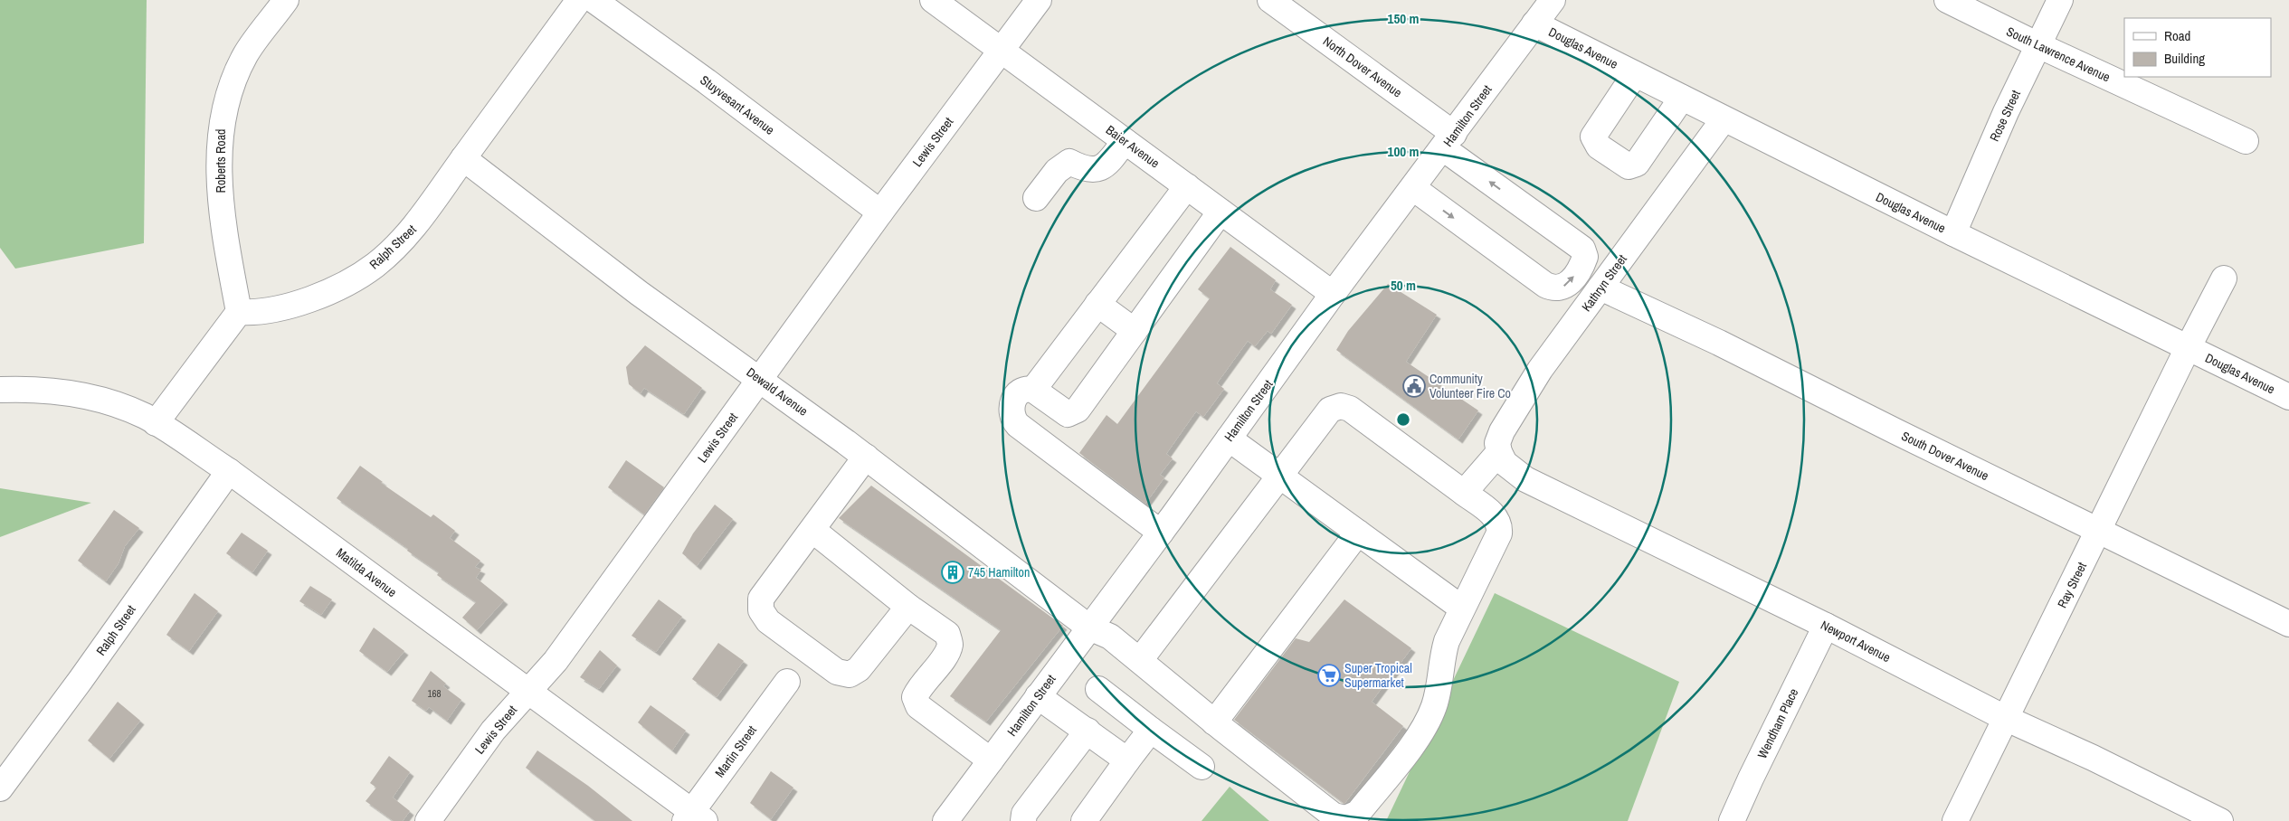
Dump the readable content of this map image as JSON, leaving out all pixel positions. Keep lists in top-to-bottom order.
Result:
{
  "streets": {
    "street": [
      "Douglas Avenue",
      "South Lawrence Avenue",
      "North Dover Avenue",
      "Stuyvesant Avenue",
      "Hamilton Street",
      "Rose Street",
      "Lewis Street",
      "Baier Avenue",
      "Roberts Road",
      "Ralph Street",
      "Kathryn Street",
      "Dewald Avenue",
      "South Dover Avenue",
      "Matilda Avenue",
      "Ray Street",
      "Newport Avenue",
      "Wendham Place",
      "Martin Street"
    ]
  },
  "crossings": [
    ["Douglas Avenue", "Hamilton Street"],
    ["Douglas Avenue", "Rose Street"],
    ["Douglas Avenue", "Kathryn Street"],
    ["Douglas Avenue", "Ray Street"],
    ["South Lawrence Avenue", "Rose Street"],
    ["North Dover Avenue", "Hamilton Street"],
    ["Stuyvesant Avenue", "Lewis Street"],
    ["Hamilton Street", "Baier Avenue"],
    ["Hamilton Street", "Dewald Avenue"],
    ["Lewis Street", "Baier Avenue"],
    ["Lewis Street", "Dewald Avenue"],
    ["Lewis Street", "Matilda Avenue"],
    ["Roberts Road", "Ralph Street"],
    ["Ralph Street", "Dewald Avenue"],
    ["Ralph Street", "Matilda Avenue"],
    ["Kathryn Street", "South Dover Avenue"],
    ["Kathryn Street", "Newport Avenue"],
    ["South Dover Avenue", "Ray Street"],
    ["Matilda Avenue", "Martin Street"],
    ["Ray Street", "Newport Avenue"],
    ["Newport Avenue", "Wendham Place"]
  ],
  "places": {
    "public building": ["Community Volunteer Fire Co"],
    "building": ["745 Hamilton"],
    "supermarket": ["Super Tropical Supermarket"]
  },
  "house_numbers": ["168"],
  "legend": ["Road", "Building"],
  "rings": ["150 m", "100 m", "50 m"]
}
